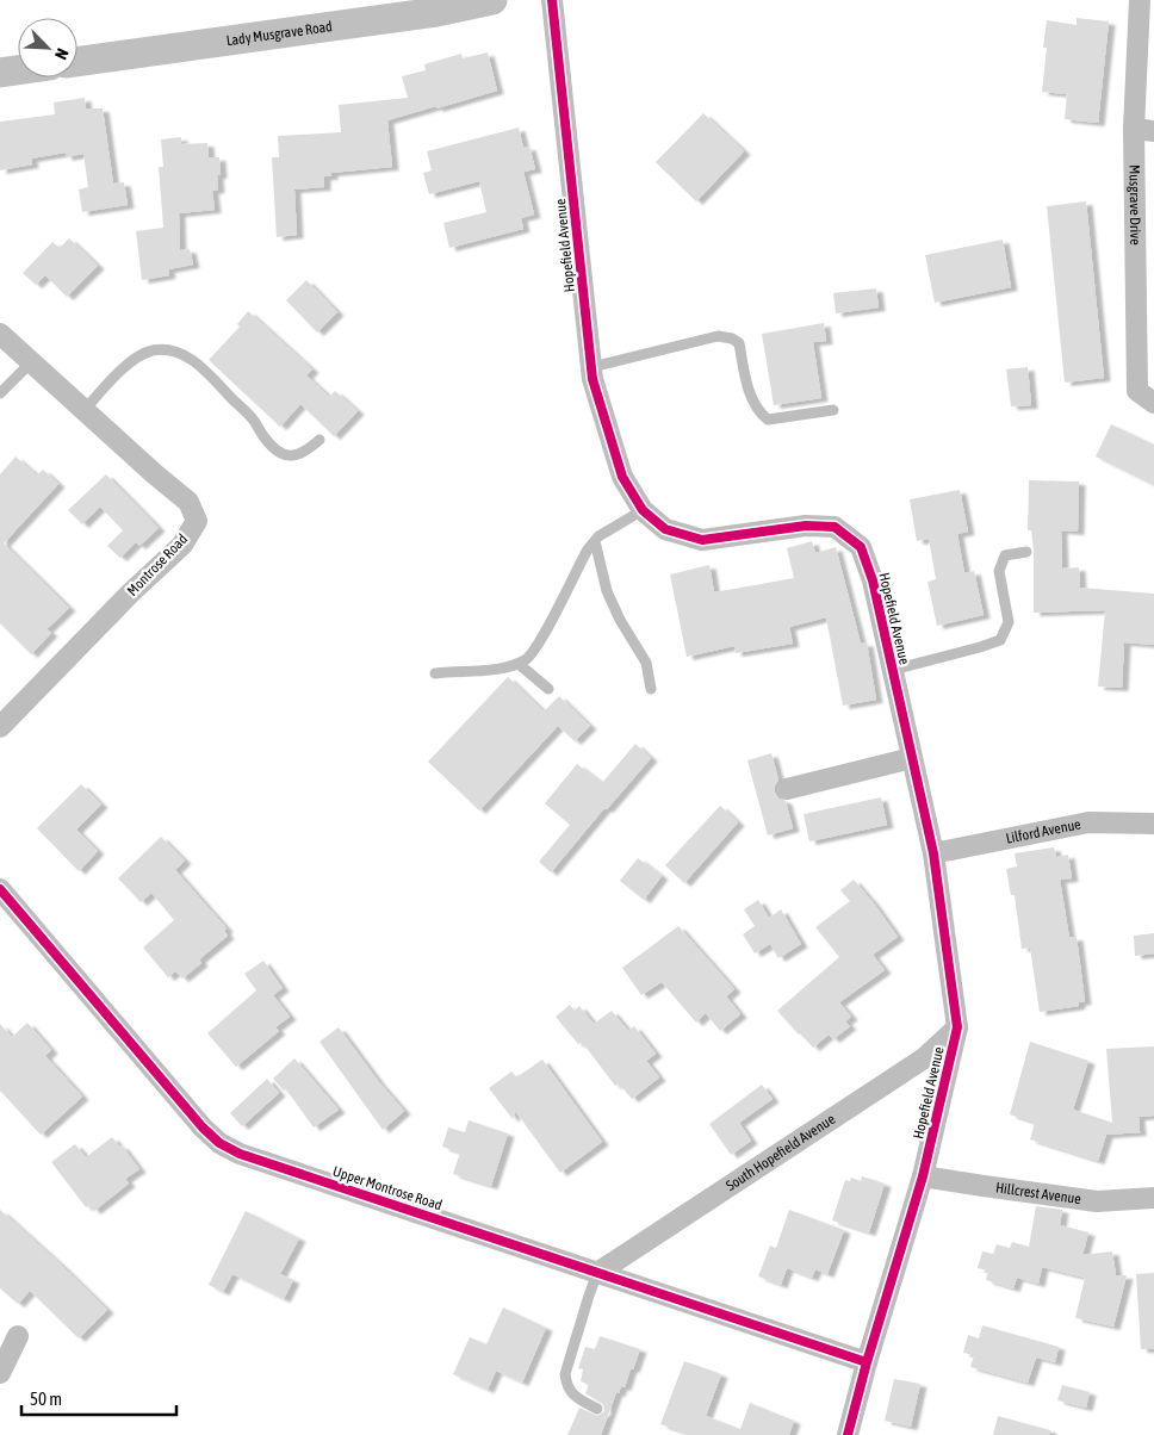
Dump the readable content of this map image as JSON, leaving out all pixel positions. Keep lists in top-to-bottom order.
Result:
{
  "streets": {
    "main road": ["Lady Musgrave Road"],
    "street": [
      "Musgrave Drive",
      "Hopefield Avenue",
      "Montrose Road",
      "Lilford Avenue",
      "South Hopefield Avenue",
      "Upper Montrose Road",
      "Hillcrest Avenue"
    ]
  },
  "crossings": [
    ["Hopefield Avenue", "Lilford Avenue"],
    ["Hopefield Avenue", "South Hopefield Avenue"],
    ["Hopefield Avenue", "Upper Montrose Road"],
    ["Hopefield Avenue", "Hillcrest Avenue"],
    ["South Hopefield Avenue", "Upper Montrose Road"]
  ],
  "scale_bar": "50 m",
  "north": "bottom right"
}
